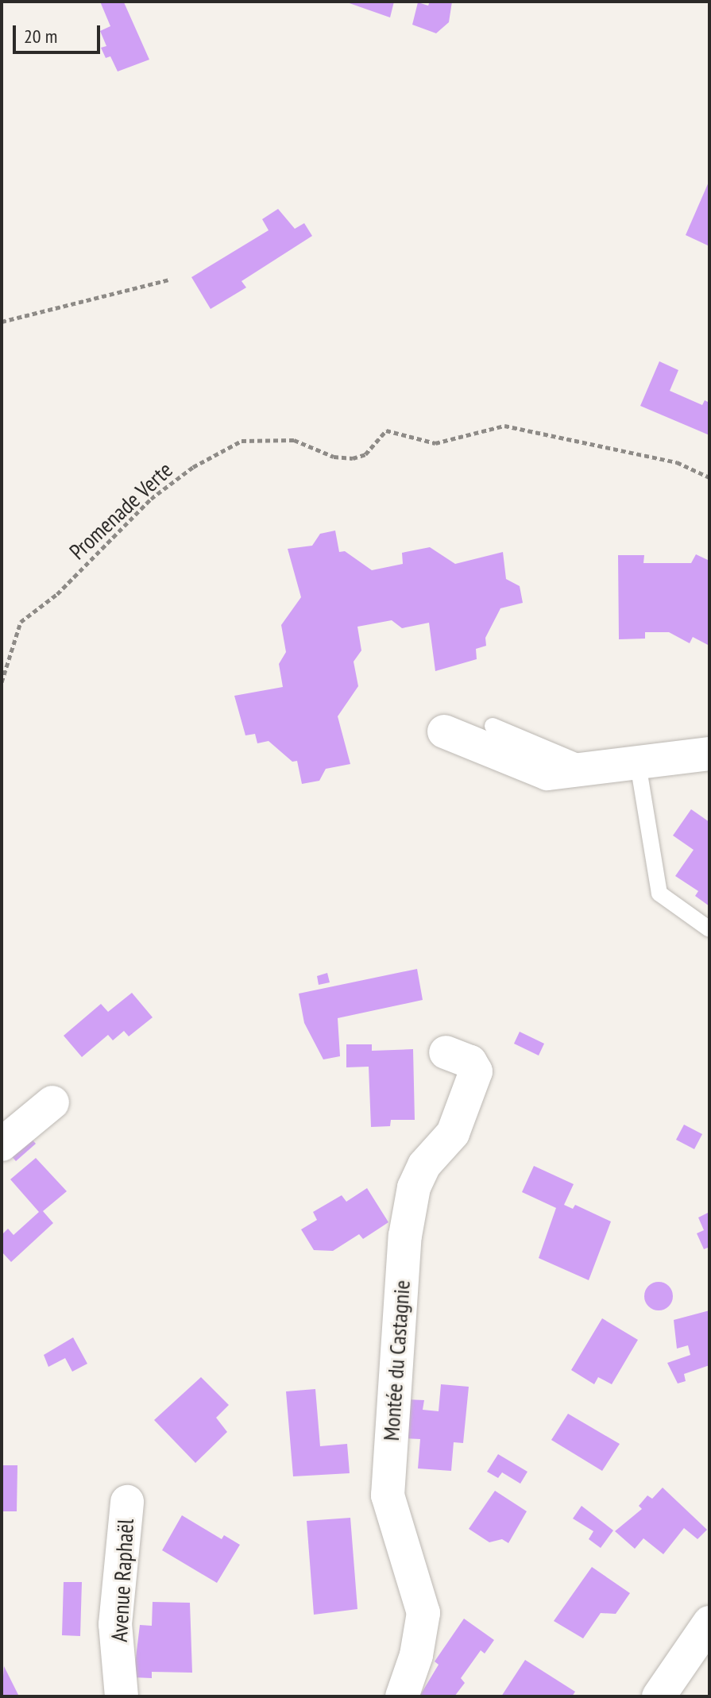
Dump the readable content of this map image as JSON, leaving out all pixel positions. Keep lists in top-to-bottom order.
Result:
{
  "streets": {
    "street": ["Montée du Castagnie", "Avenue Raphaël"],
    "path": ["Promenade Verte"]
  },
  "scale_bar": "20 m"
}
